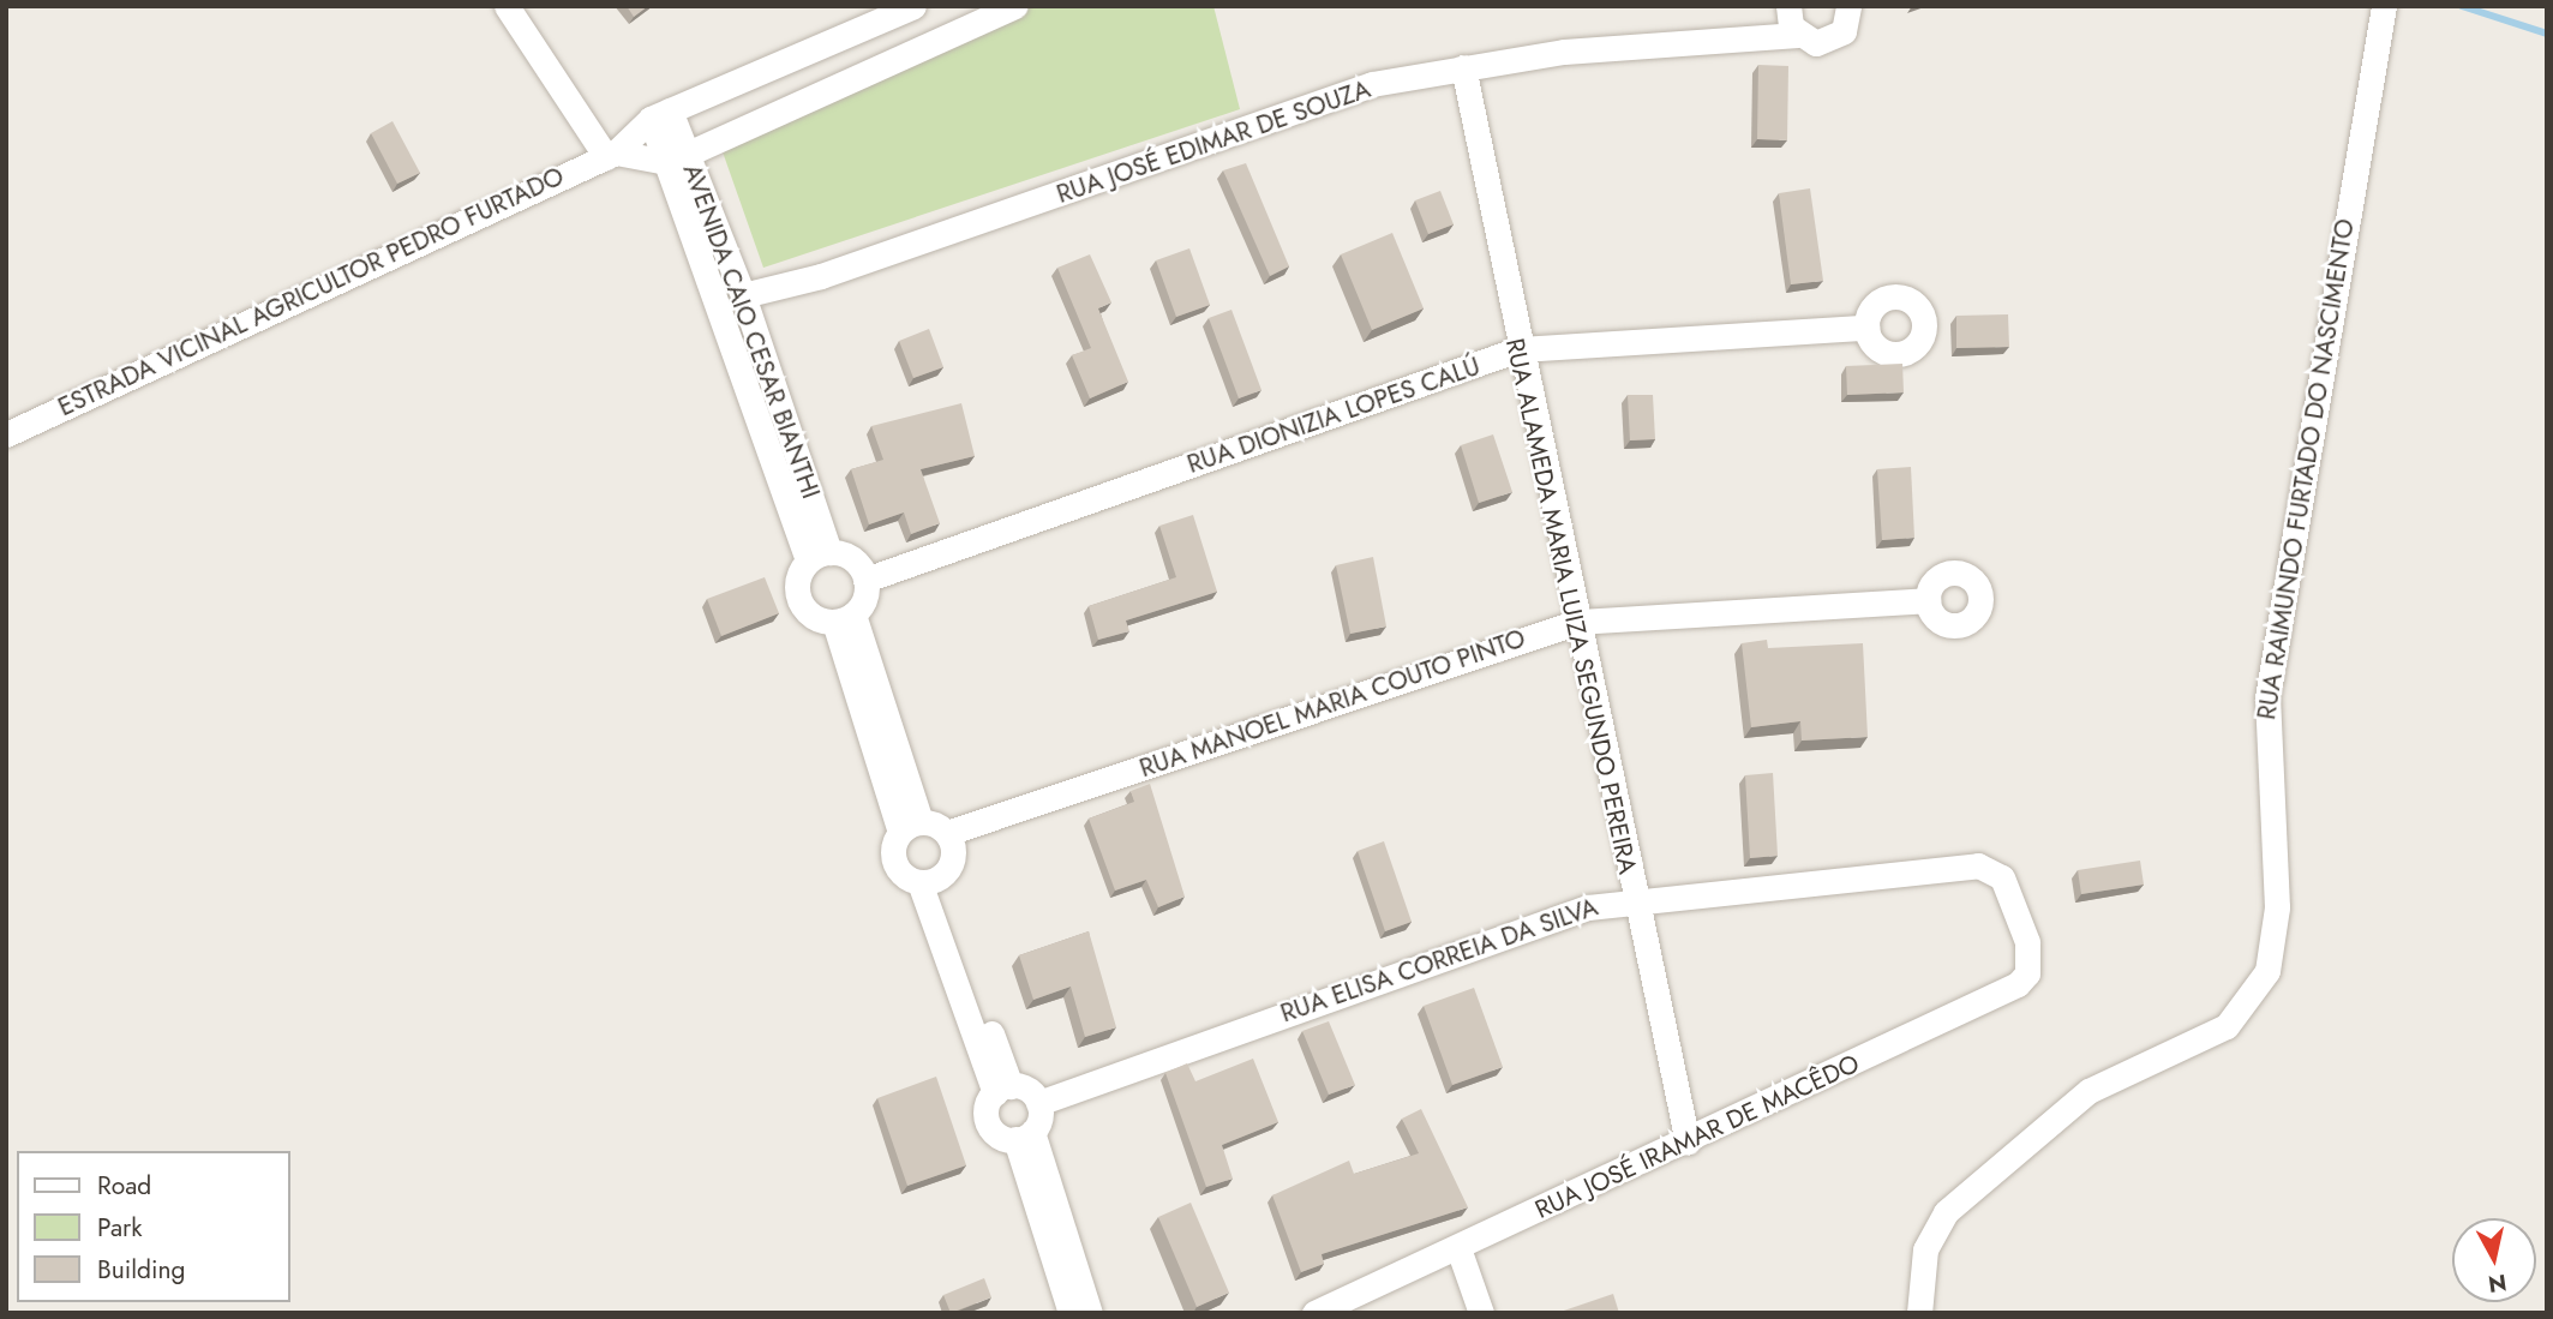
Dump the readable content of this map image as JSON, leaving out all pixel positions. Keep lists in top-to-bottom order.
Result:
{
  "streets": {
    "street": [
      "RUA JOSÉ EDIMAR DE SOUZA",
      "ESTRADA VICINAL AGRICULTOR PEDRO FURTADO",
      "AVENIDA CAIO CESAR BIANTHI",
      "RUA DIONIZIA LOPES CALÚ",
      "RUA RAIMUNDO FURTADO DO NASCIMENTO",
      "RUA ALAMEDA MARIA LUIZA SEGUNDO PEREIRA",
      "RUA MANOEL MARIA COUTO PINTO",
      "RUA ELISA CORREIA DA SILVA",
      "RUA JOSÉ IRAMAR DE MACÊDO"
    ]
  },
  "crossings": [
    ["RUA JOSÉ EDIMAR DE SOUZA", "AVENIDA CAIO CESAR BIANTHI"],
    ["RUA JOSÉ EDIMAR DE SOUZA", "RUA ALAMEDA MARIA LUIZA SEGUNDO PEREIRA"],
    ["ESTRADA VICINAL AGRICULTOR PEDRO FURTADO", "AVENIDA CAIO CESAR BIANTHI"],
    ["AVENIDA CAIO CESAR BIANTHI", "RUA DIONIZIA LOPES CALÚ"],
    ["RUA DIONIZIA LOPES CALÚ", "RUA ALAMEDA MARIA LUIZA SEGUNDO PEREIRA"],
    ["RUA ALAMEDA MARIA LUIZA SEGUNDO PEREIRA", "RUA MANOEL MARIA COUTO PINTO"],
    ["RUA ALAMEDA MARIA LUIZA SEGUNDO PEREIRA", "RUA ELISA CORREIA DA SILVA"],
    ["RUA ALAMEDA MARIA LUIZA SEGUNDO PEREIRA", "RUA JOSÉ IRAMAR DE MACÊDO"],
    ["RUA ELISA CORREIA DA SILVA", "RUA JOSÉ IRAMAR DE MACÊDO"]
  ],
  "legend": ["Road", "Park", "Building"],
  "north": "bottom"
}
